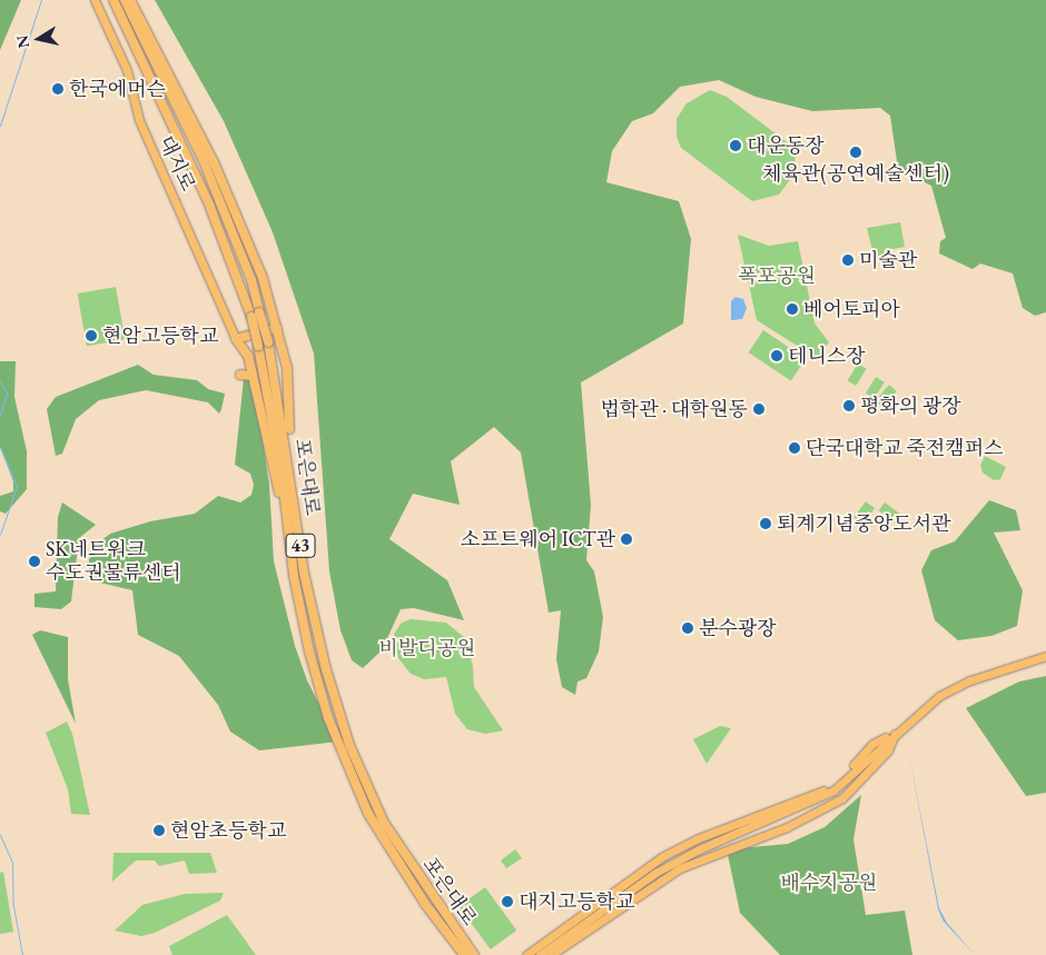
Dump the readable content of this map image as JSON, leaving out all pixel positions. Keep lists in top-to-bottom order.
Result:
{
  "streets": {
    "highway": ["포은대로", "43"],
    "main road": ["대지로"]
  },
  "parks": ["폭포공원", "비발디공원", "배수지공원"],
  "places": [
    "한국에머슨",
    "대운동장",
    "체육관(공연예술센터)",
    "미술관",
    "베어토피아",
    "현암고등학교",
    "테니스장",
    "평화의 광장",
    "법학관 · 대학원동",
    "단국대학교 죽전캠퍼스",
    "퇴계기념중앙도서관",
    "소프트웨어 ICT관",
    "SK네트워크 수도권물류센터",
    "분수광장",
    "현암초등학교",
    "대지고등학교"
  ],
  "north": "left"
}
